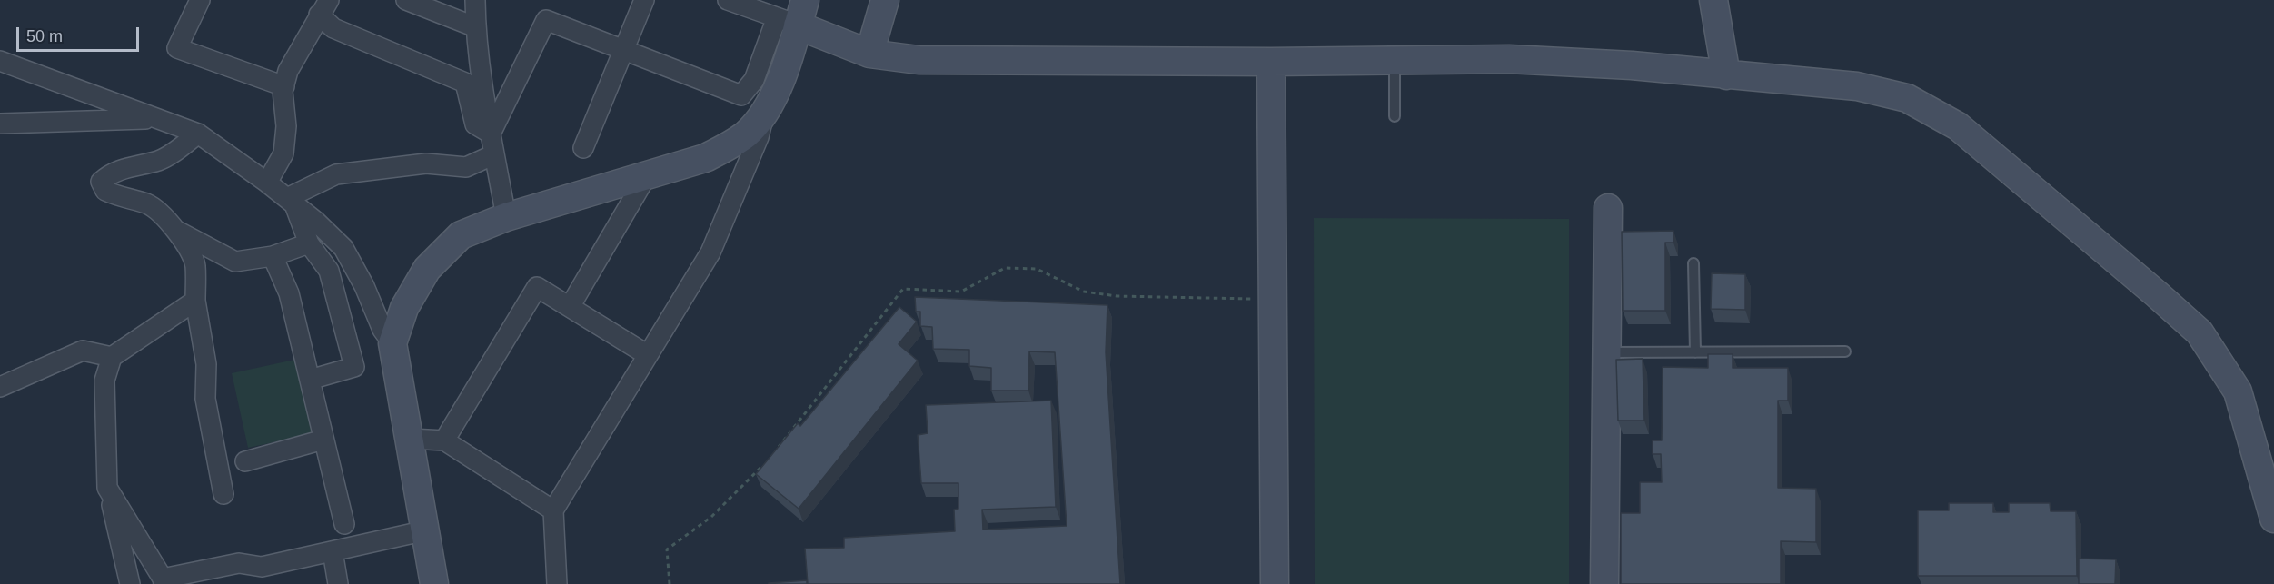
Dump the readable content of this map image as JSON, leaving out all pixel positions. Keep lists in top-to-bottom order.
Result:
{
  "scale_bar": "50 m"
}
